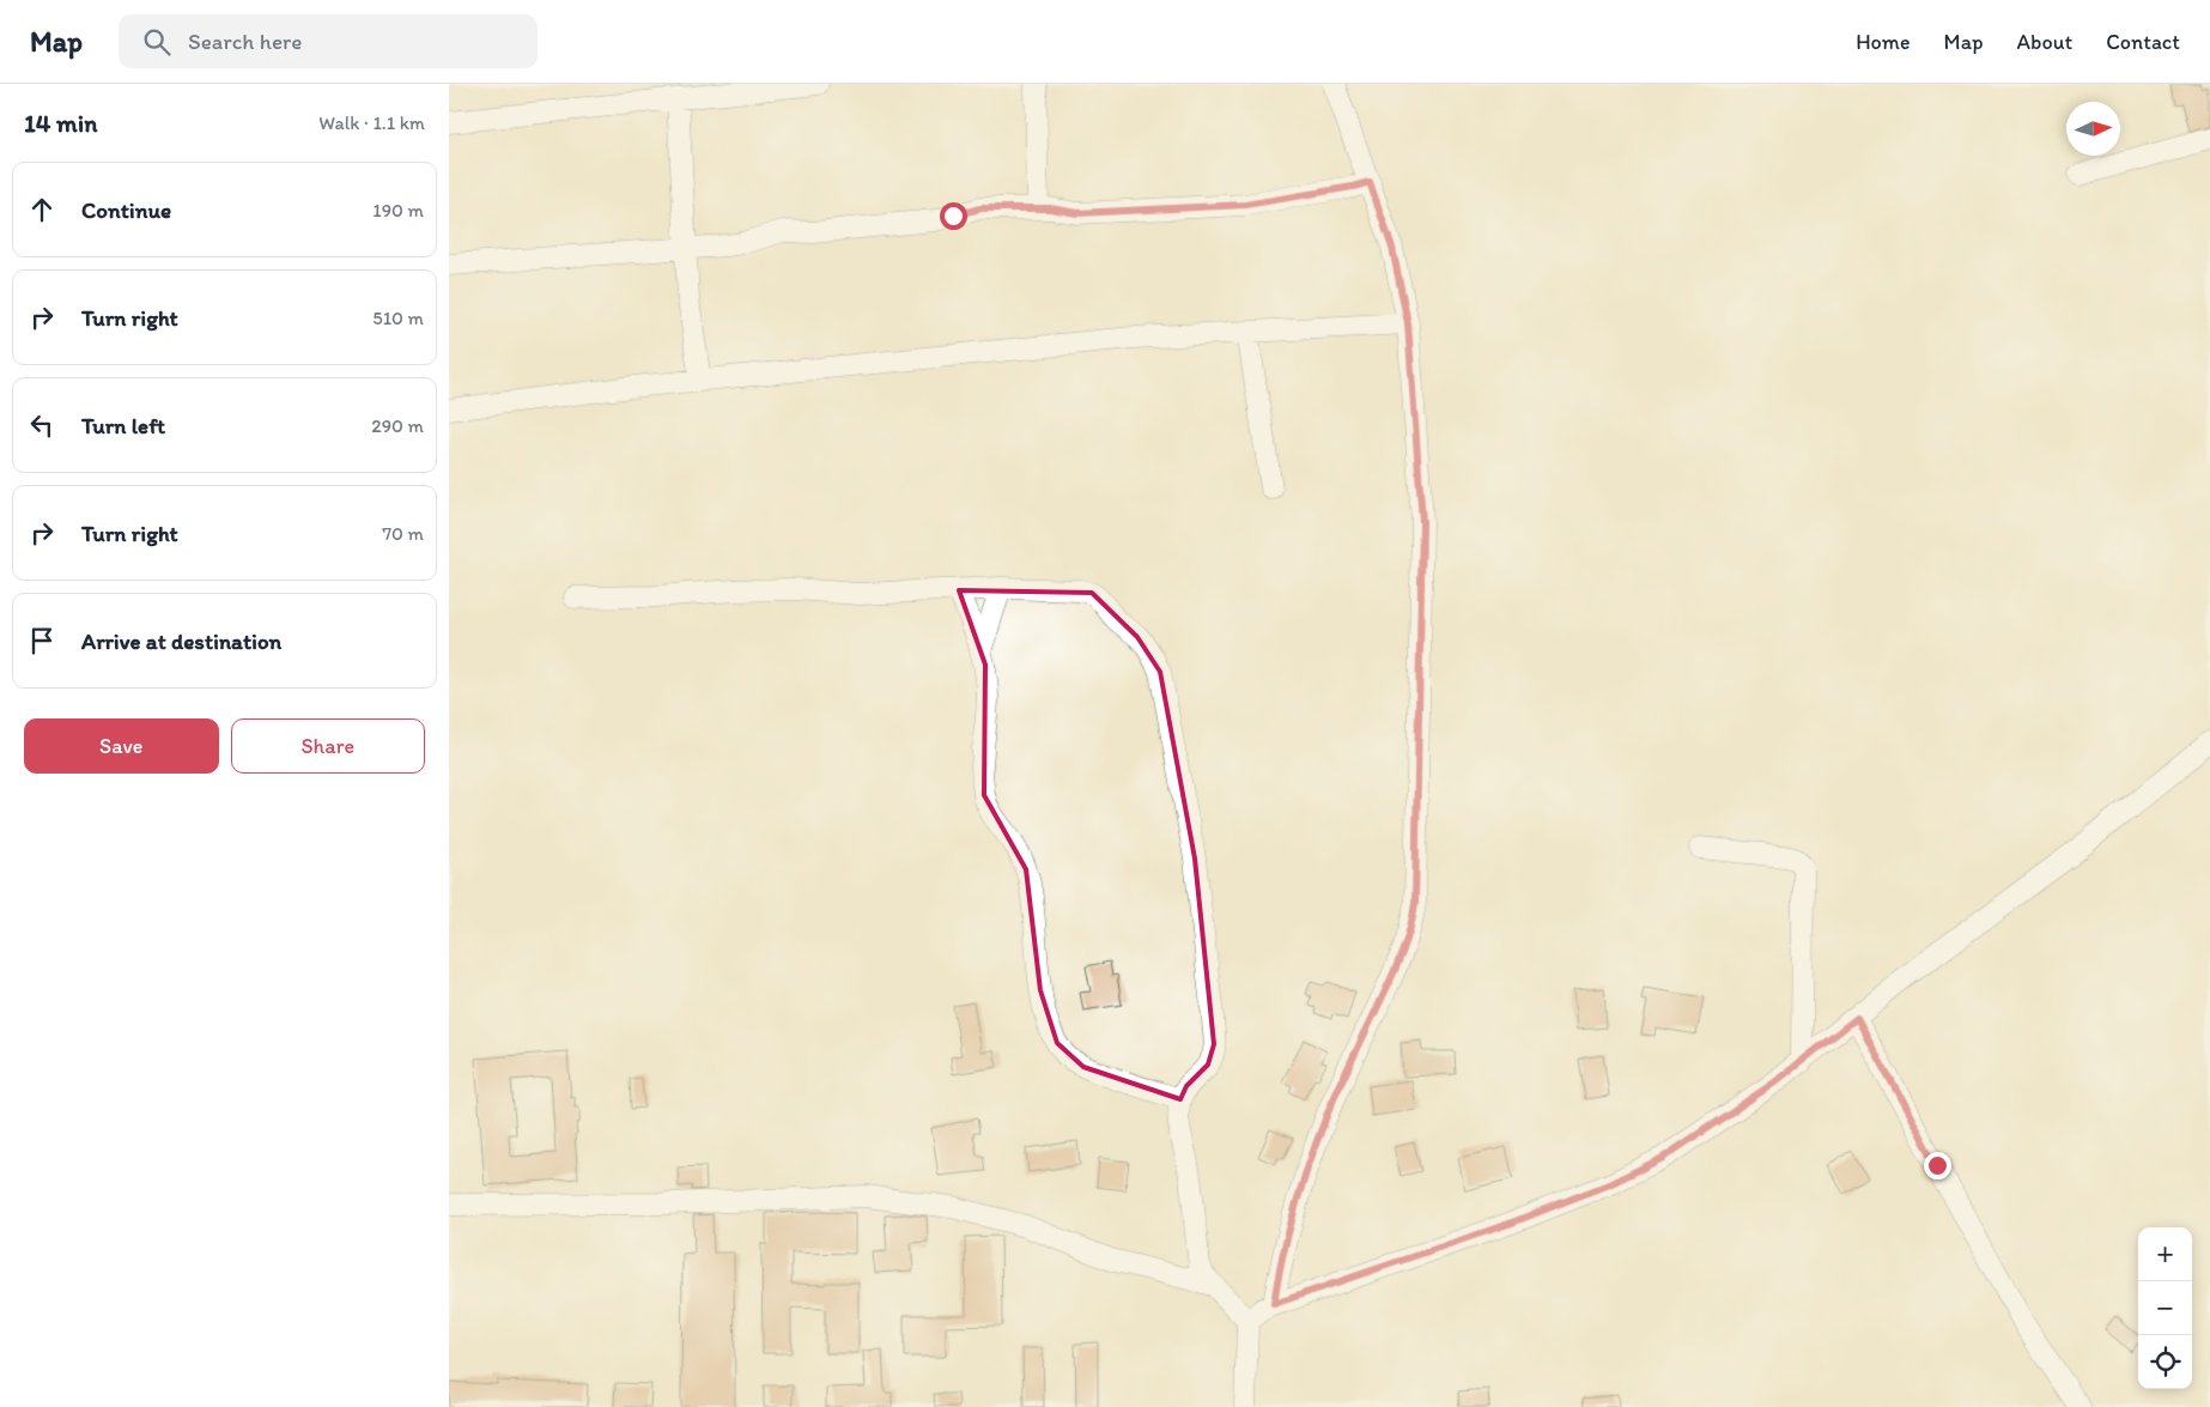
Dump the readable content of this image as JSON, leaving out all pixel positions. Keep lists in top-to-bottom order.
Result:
{
  "north": "right",
  "page": {
    "header": "Map",
    "search": "Search here",
    "nav": [
      "Home",
      "Map",
      "About",
      "Contact"
    ],
    "heading": ["14 min", "Walk · 1.1 km"],
    "list": [
      ["Continue", "190 m"],
      ["Turn right", "510 m"],
      ["Turn left", "290 m"],
      ["Turn right", "70 m"],
      "Arrive at destination"
    ],
    "buttons": ["Save", "Share"],
    "map_buttons": ["+", "−"]
  }
}
